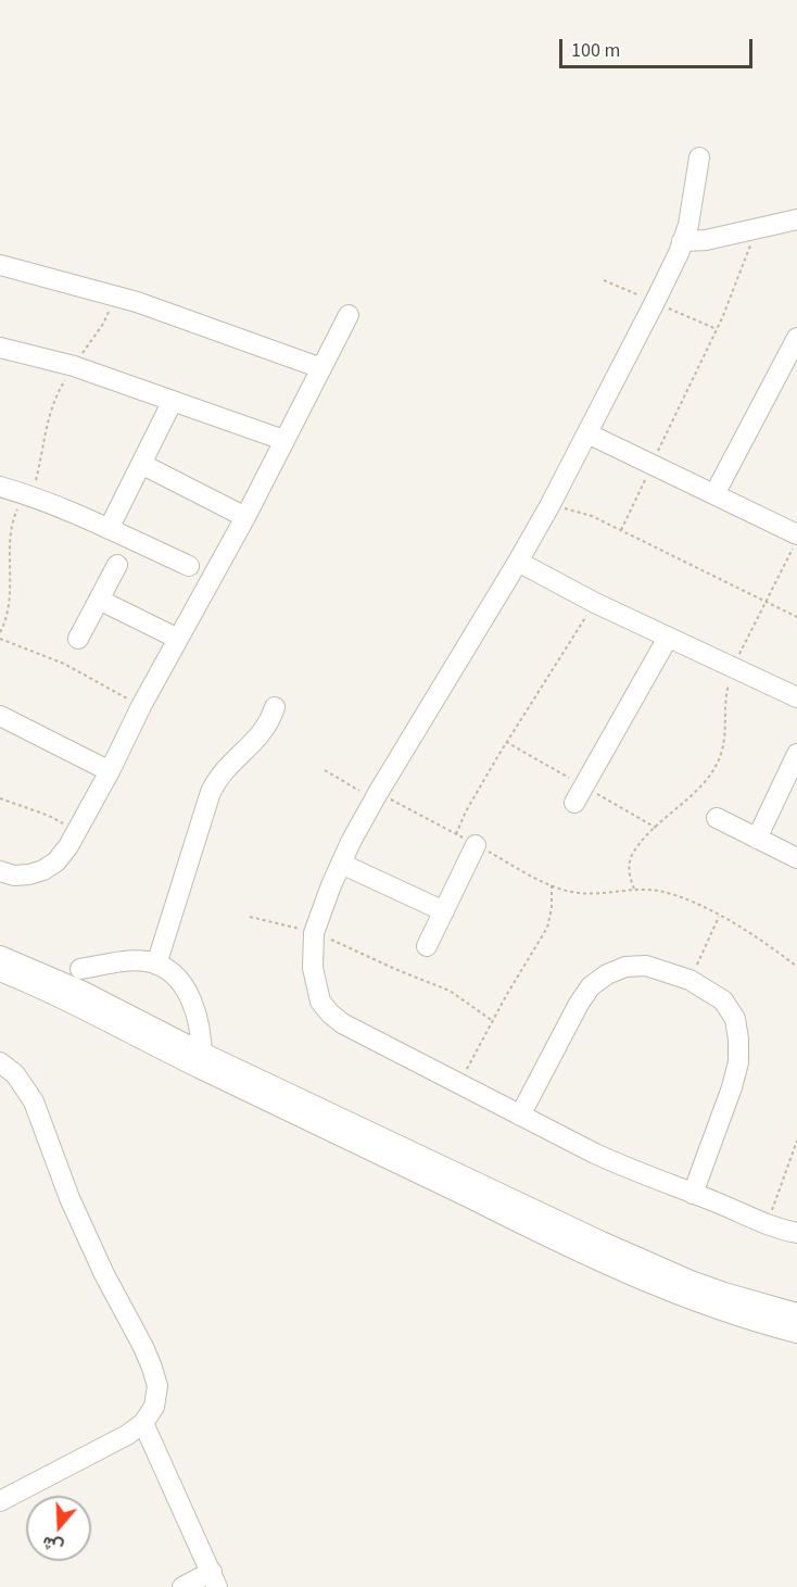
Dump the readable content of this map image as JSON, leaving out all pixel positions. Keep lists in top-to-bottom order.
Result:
{
  "scale_bar": "100 m",
  "north": "bottom"
}
